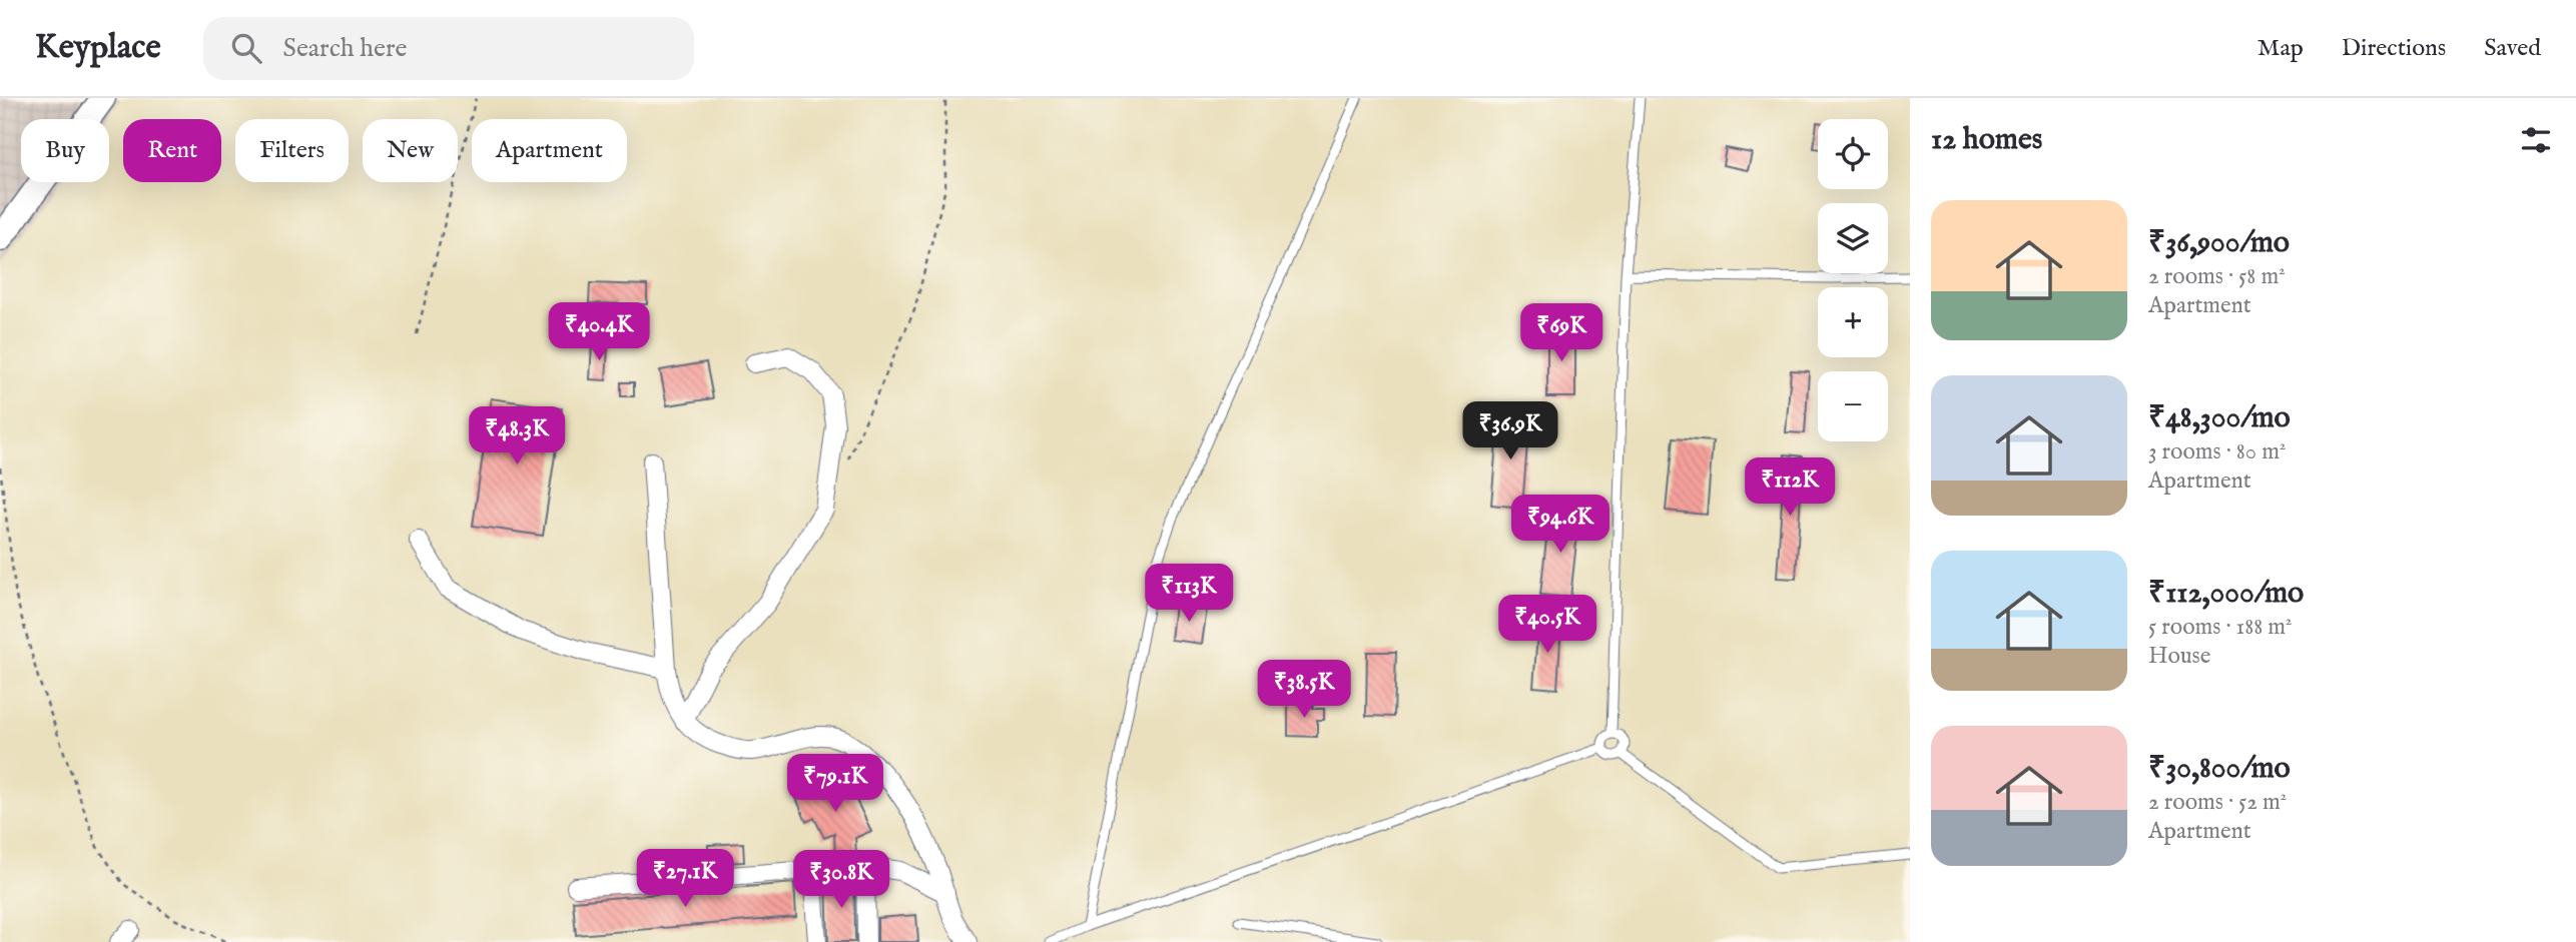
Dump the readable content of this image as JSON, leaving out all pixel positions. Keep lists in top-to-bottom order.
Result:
{
  "page": {
    "header": "Keyplace",
    "search": "Search here",
    "nav": ["Map", "Directions", "Saved"],
    "heading": "12 homes",
    "map_buttons": ["+", "−"],
    "chip": [
      "Buy",
      "Rent",
      "Filters",
      "New",
      "Apartment"
    ],
    "list": [
      {
        "name": "₹36,900/mo",
        "note": "2 rooms · 58 m² · Apartment"
      },
      {
        "name": "₹48,300/mo",
        "note": "3 rooms · 80 m² · Apartment"
      },
      {
        "name": "₹112,000/mo",
        "note": "5 rooms · 188 m² · House"
      },
      {
        "name": "₹30,800/mo",
        "note": "2 rooms · 52 m² · Apartment"
      }
    ],
    "price": [
      "₹40.4K",
      "₹69K",
      "₹36.9K",
      "₹48.3K",
      "₹112K",
      "₹94.6K",
      "₹113K",
      "₹40.5K",
      "₹38.5K",
      "₹79.1K",
      "₹27.1K",
      "₹30.8K"
    ]
  }
}
